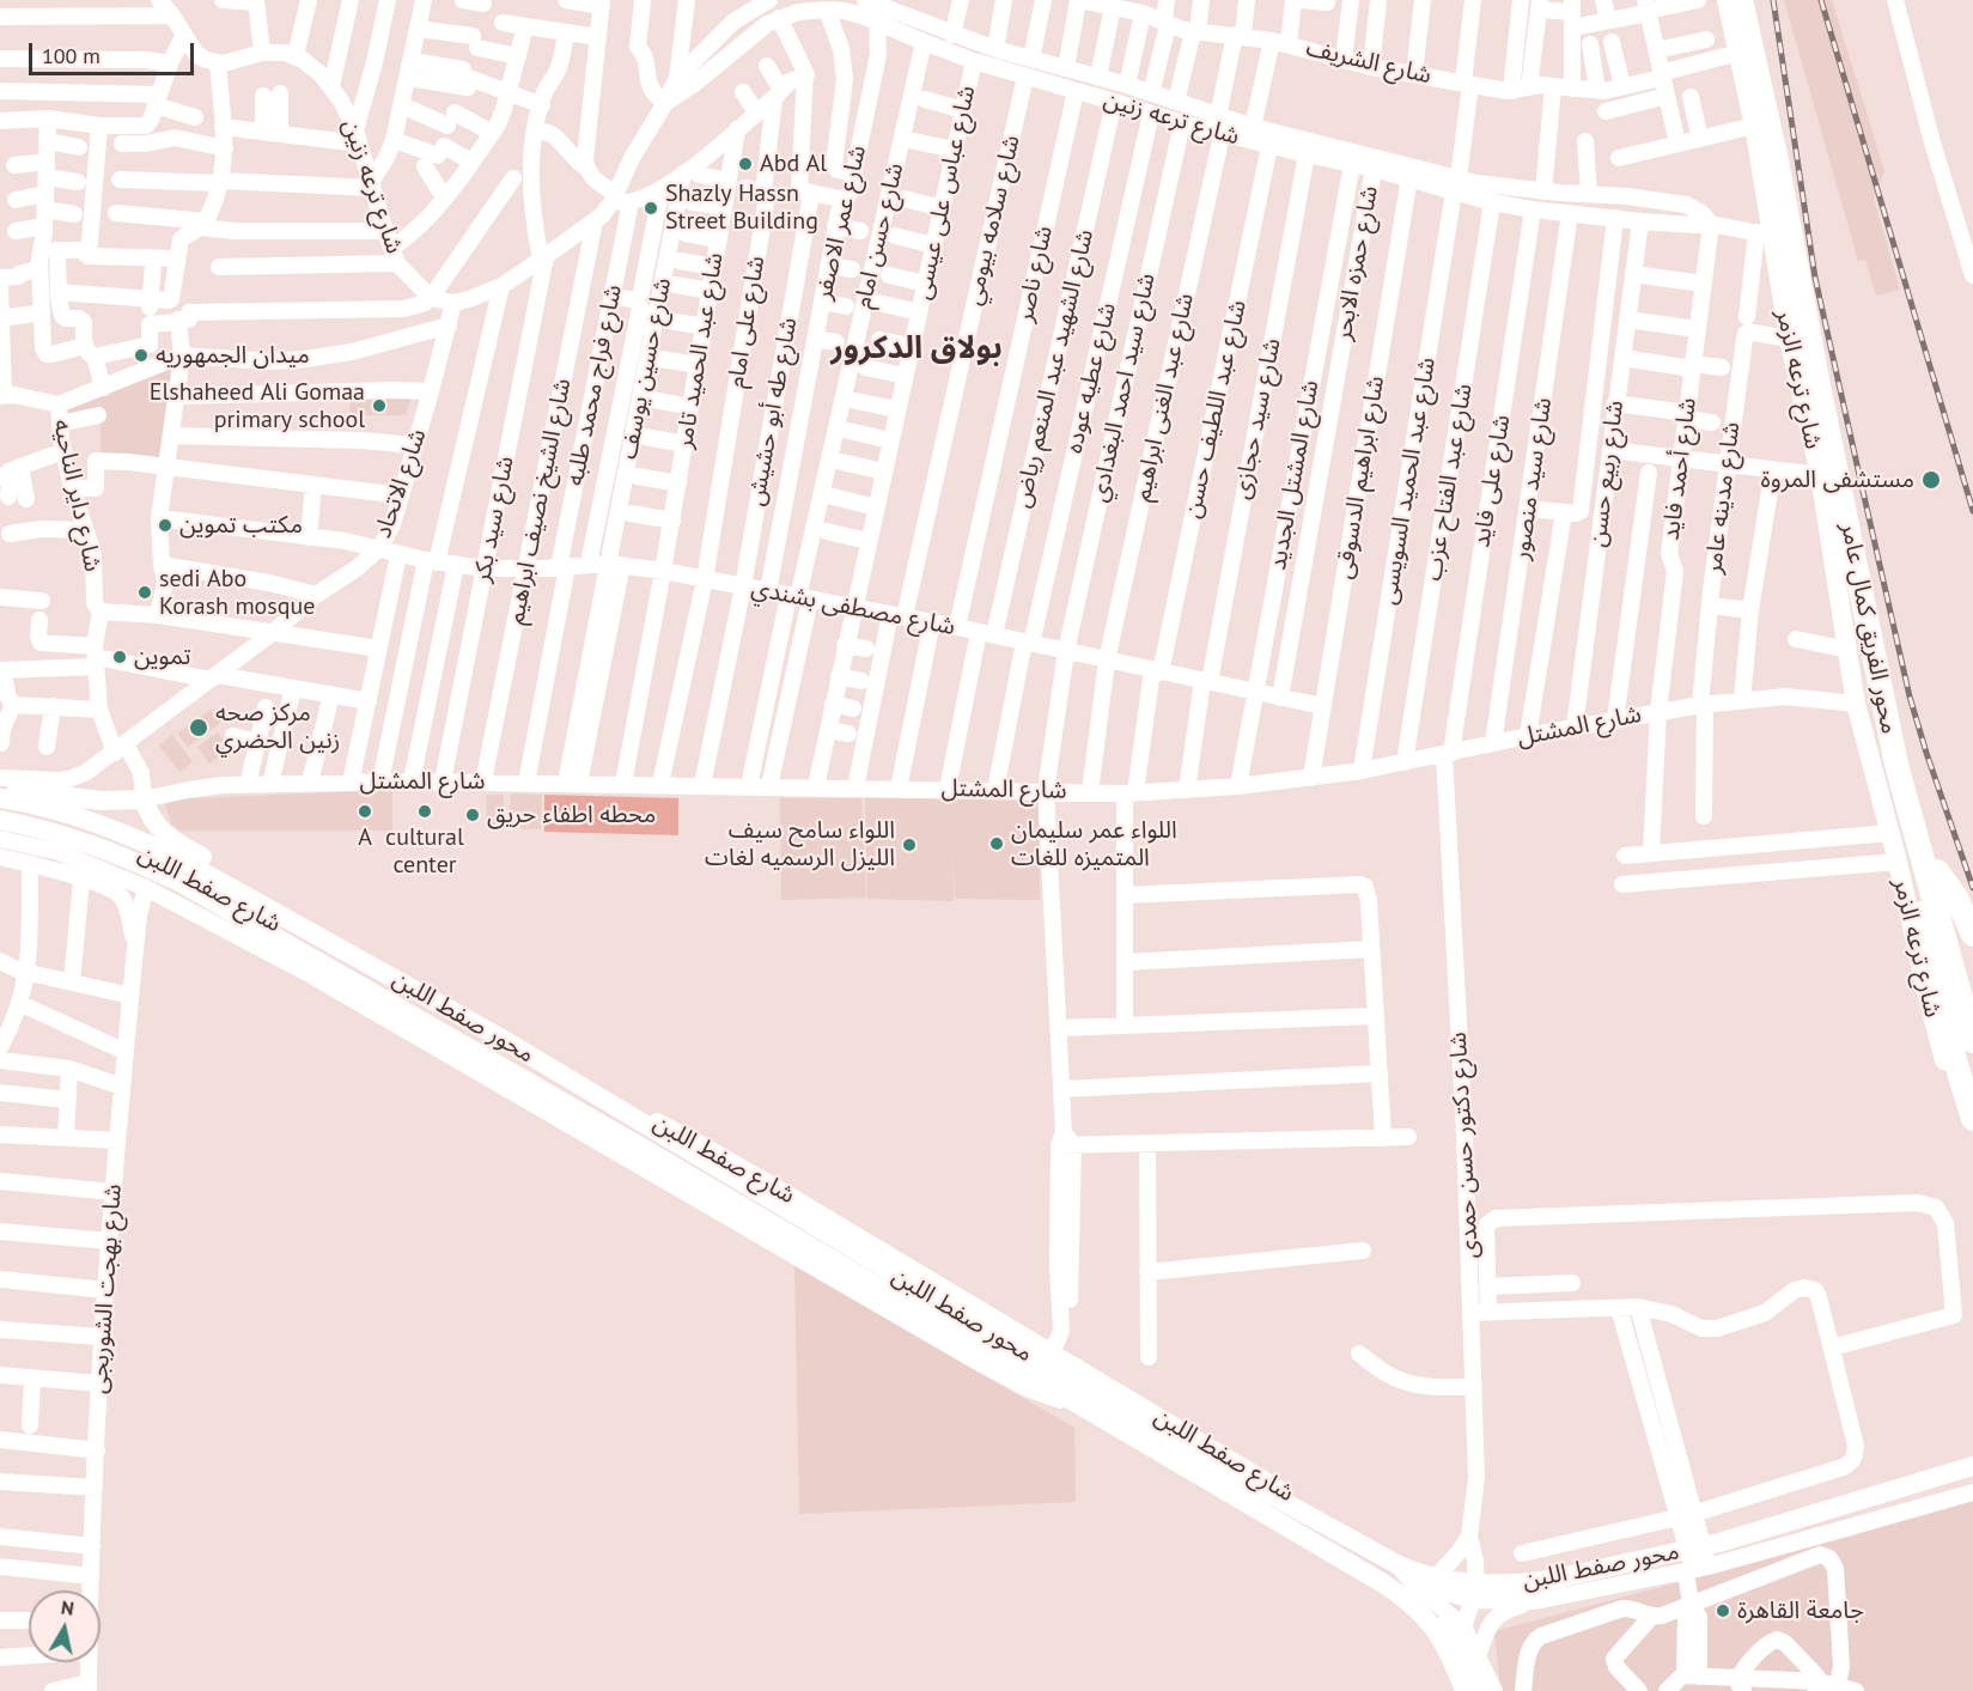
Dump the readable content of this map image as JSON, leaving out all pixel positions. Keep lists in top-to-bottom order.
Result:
{
  "streets": {
    "highway": ["محور الفريق كمال عامر"],
    "main road": ["شارع ترعه الزمر", "محور صفط اللبن"],
    "street": [
      "شارع الشريف",
      "شارع ترعه زنين",
      "شارع عباس على عيسى",
      "شارع سلامه بيومي",
      "شارع عمر الاصفر",
      "شارع حسن امام",
      "شارع حمزه الابحر",
      "شارع ناصر",
      "شارع على امام",
      "شارع عبد الحميد تامر",
      "شارع حسين يوسف",
      "شارع الشهيد عبد المنعم رياض",
      "شارع عطيه عوده",
      "شارع فراج محمد طلبه",
      "شارع سيد احمد البغدادي",
      "شارع عبد الغنى ابراهيم",
      "شارع عبد اللطيف حسن",
      "شارع طه أبو حشيش",
      "شارع سيد حجازى",
      "شارع أحمد فايد",
      "شارع ربيع حسن",
      "شارع المشتل الجديد",
      "شارع ابراهيم الدسوقى",
      "شارع سيد منصور",
      "شارع عبد الحميد السويسى",
      "شارع على فايد",
      "شارع عبد الفتاح عزب",
      "شارع الاتحاد",
      "شارع داير الناحيه",
      "شارع مدينه عامر",
      "شارع الشيخ نصيف ابراهيم",
      "شارع سيد بكر",
      "شارع مصطفى بشندي",
      "شارع المشتل",
      "شارع صفط اللبن",
      "شارع دكتور حسن حمدى",
      "شارع بهجت الشوربجى"
    ]
  },
  "crossings": [
    ["شارع الشريف", "شارع ترعه الزمر"],
    ["شارع الشريف", "شارع عبد الحميد السويسى"],
    ["شارع ترعه زنين", "شارع عباس على عيسى"],
    ["شارع ترعه زنين", "شارع سلامه بيومي"],
    ["شارع ترعه زنين", "شارع عمر الاصفر"],
    ["شارع ترعه زنين", "شارع حسن امام"],
    ["شارع ترعه زنين", "شارع حمزه الابحر"],
    ["شارع ترعه زنين", "شارع ناصر"],
    ["شارع ترعه زنين", "شارع الشهيد عبد المنعم رياض"],
    ["شارع ترعه زنين", "شارع عطيه عوده"],
    ["شارع ترعه زنين", "شارع ترعه الزمر"],
    ["شارع ترعه زنين", "شارع فراج محمد طلبه"],
    ["شارع ترعه زنين", "شارع سيد احمد البغدادي"],
    ["شارع ترعه زنين", "شارع عبد الغنى ابراهيم"],
    ["شارع ترعه زنين", "شارع عبد اللطيف حسن"],
    ["شارع ترعه زنين", "شارع سيد حجازى"],
    ["شارع ترعه زنين", "شارع أحمد فايد"],
    ["شارع ترعه زنين", "شارع ربيع حسن"],
    ["شارع ترعه زنين", "شارع المشتل الجديد"],
    ["شارع ترعه زنين", "شارع ابراهيم الدسوقى"],
    ["شارع ترعه زنين", "شارع سيد منصور"],
    ["شارع ترعه زنين", "شارع عبد الحميد السويسى"],
    ["شارع ترعه زنين", "شارع على فايد"],
    ["شارع ترعه زنين", "شارع عبد الفتاح عزب"],
    ["شارع ترعه زنين", "شارع الاتحاد"],
    ["شارع ترعه زنين", "شارع الشيخ نصيف ابراهيم"],
    ["شارع ترعه زنين", "شارع سيد بكر"],
    ["شارع عباس على عيسى", "شارع مصطفى بشندي"],
    ["شارع عباس على عيسى", "شارع المشتل"],
    ["شارع سلامه بيومي", "شارع مصطفى بشندي"],
    ["شارع سلامه بيومي", "شارع المشتل"],
    ["شارع عمر الاصفر", "شارع مصطفى بشندي"],
    ["شارع حسن امام", "شارع مصطفى بشندي"],
    ["شارع حمزه الابحر", "شارع مصطفى بشندي"],
    ["شارع ناصر", "شارع مصطفى بشندي"],
    ["شارع على امام", "شارع مصطفى بشندي"],
    ["شارع عبد الحميد تامر", "شارع مصطفى بشندي"],
    ["شارع عبد الحميد تامر", "شارع المشتل"],
    ["شارع حسين يوسف", "شارع مصطفى بشندي"],
    ["شارع حسين يوسف", "شارع المشتل"],
    ["شارع الشهيد عبد المنعم رياض", "شارع مصطفى بشندي"],
    ["شارع الشهيد عبد المنعم رياض", "شارع المشتل"],
    ["شارع عطيه عوده", "شارع مصطفى بشندي"],
    ["شارع عطيه عوده", "شارع المشتل"],
    ["شارع ترعه الزمر", "شارع مدينه عامر"],
    ["شارع ترعه الزمر", "شارع المشتل"],
    ["شارع فراج محمد طلبه", "شارع مصطفى بشندي"],
    ["شارع فراج محمد طلبه", "شارع المشتل"],
    ["شارع سيد احمد البغدادي", "شارع مصطفى بشندي"],
    ["شارع سيد احمد البغدادي", "شارع المشتل"],
    ["شارع عبد الغنى ابراهيم", "شارع مصطفى بشندي"],
    ["شارع عبد الغنى ابراهيم", "شارع المشتل"],
    ["شارع عبد اللطيف حسن", "شارع مصطفى بشندي"],
    ["شارع عبد اللطيف حسن", "شارع المشتل"],
    ["شارع طه أبو حشيش", "شارع مصطفى بشندي"],
    ["شارع طه أبو حشيش", "شارع المشتل"],
    ["شارع سيد حجازى", "شارع مصطفى بشندي"],
    ["شارع سيد حجازى", "شارع المشتل"],
    ["شارع أحمد فايد", "شارع المشتل"],
    ["شارع ربيع حسن", "شارع المشتل"],
    ["شارع المشتل الجديد", "شارع مصطفى بشندي"],
    ["شارع المشتل الجديد", "شارع المشتل"],
    ["شارع ابراهيم الدسوقى", "شارع مصطفى بشندي"],
    ["شارع ابراهيم الدسوقى", "شارع المشتل"],
    ["شارع سيد منصور", "شارع المشتل"],
    ["شارع عبد الحميد السويسى", "شارع المشتل"],
    ["شارع على فايد", "شارع المشتل"],
    ["شارع على فايد", "شارع دكتور حسن حمدى"],
    ["شارع عبد الفتاح عزب", "شارع المشتل"],
    ["شارع الاتحاد", "شارع داير الناحيه"],
    ["شارع الاتحاد", "شارع مصطفى بشندي"],
    ["شارع داير الناحيه", "شارع المشتل"],
    ["شارع مدينه عامر", "شارع المشتل"],
    ["شارع الشيخ نصيف ابراهيم", "شارع مصطفى بشندي"],
    ["شارع الشيخ نصيف ابراهيم", "شارع المشتل"],
    ["شارع سيد بكر", "شارع مصطفى بشندي"],
    ["شارع سيد بكر", "شارع المشتل"],
    ["شارع المشتل", "شارع دكتور حسن حمدى"],
    ["شارع صفط اللبن", "شارع دكتور حسن حمدى"],
    ["محور صفط اللبن", "شارع دكتور حسن حمدى"]
  ],
  "districts": ["بولاق الدكرور"],
  "places": [
    "Abd Al",
    "Shazly Hassn Street Building",
    "ميدان الجمهوريه",
    "Elshaheed Ali Gomaa primary school",
    "مستشفى المروة",
    "مكتب تموين",
    "sedi Abo Korash mosque",
    "تموين",
    "مركز صحه زنين الحضري",
    "A",
    "cultural center",
    "محطه اطفاء حريق",
    "اللواء عمر سليمان المتميزه للغات",
    "اللواء سامح سيف الليزل الرسميه لغات",
    "جامعة القاهرة"
  ],
  "scale_bar": "100 m",
  "north": "top"
}
